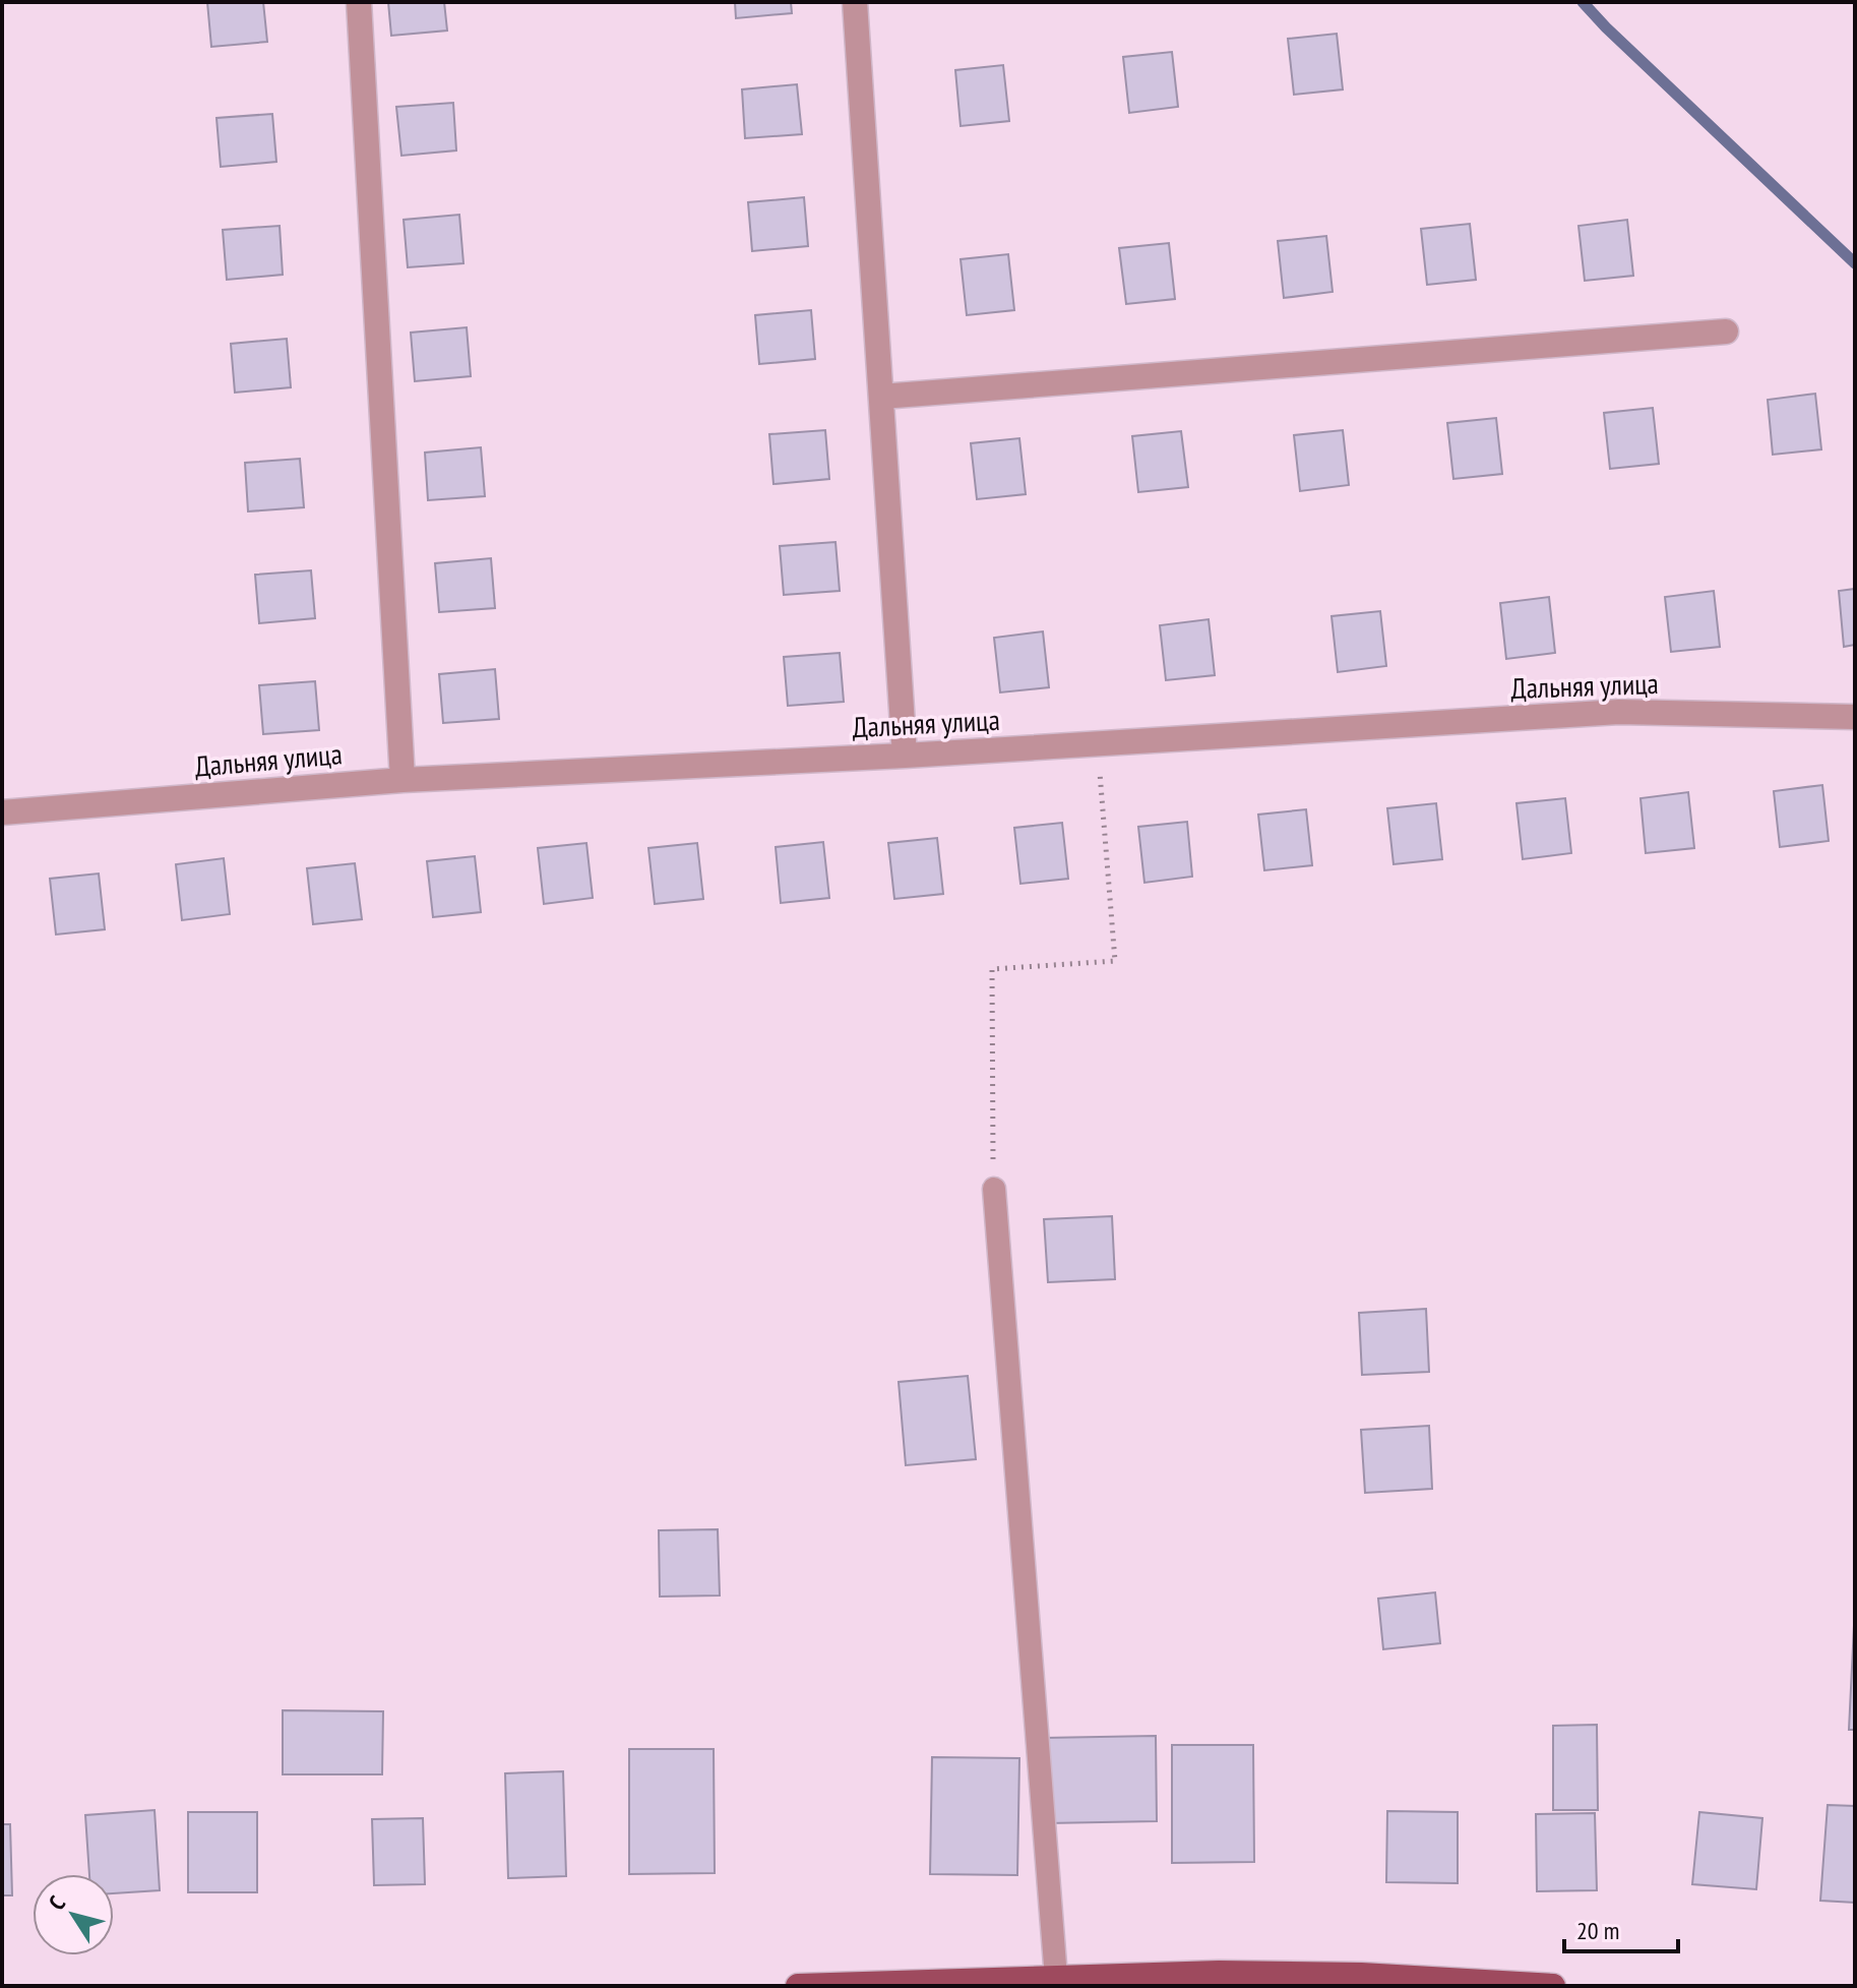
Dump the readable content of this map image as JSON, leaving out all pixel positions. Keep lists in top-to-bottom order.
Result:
{
  "streets": {
    "street": ["Дальняя улица"]
  },
  "scale_bar": "20 m",
  "north": "top left"
}
